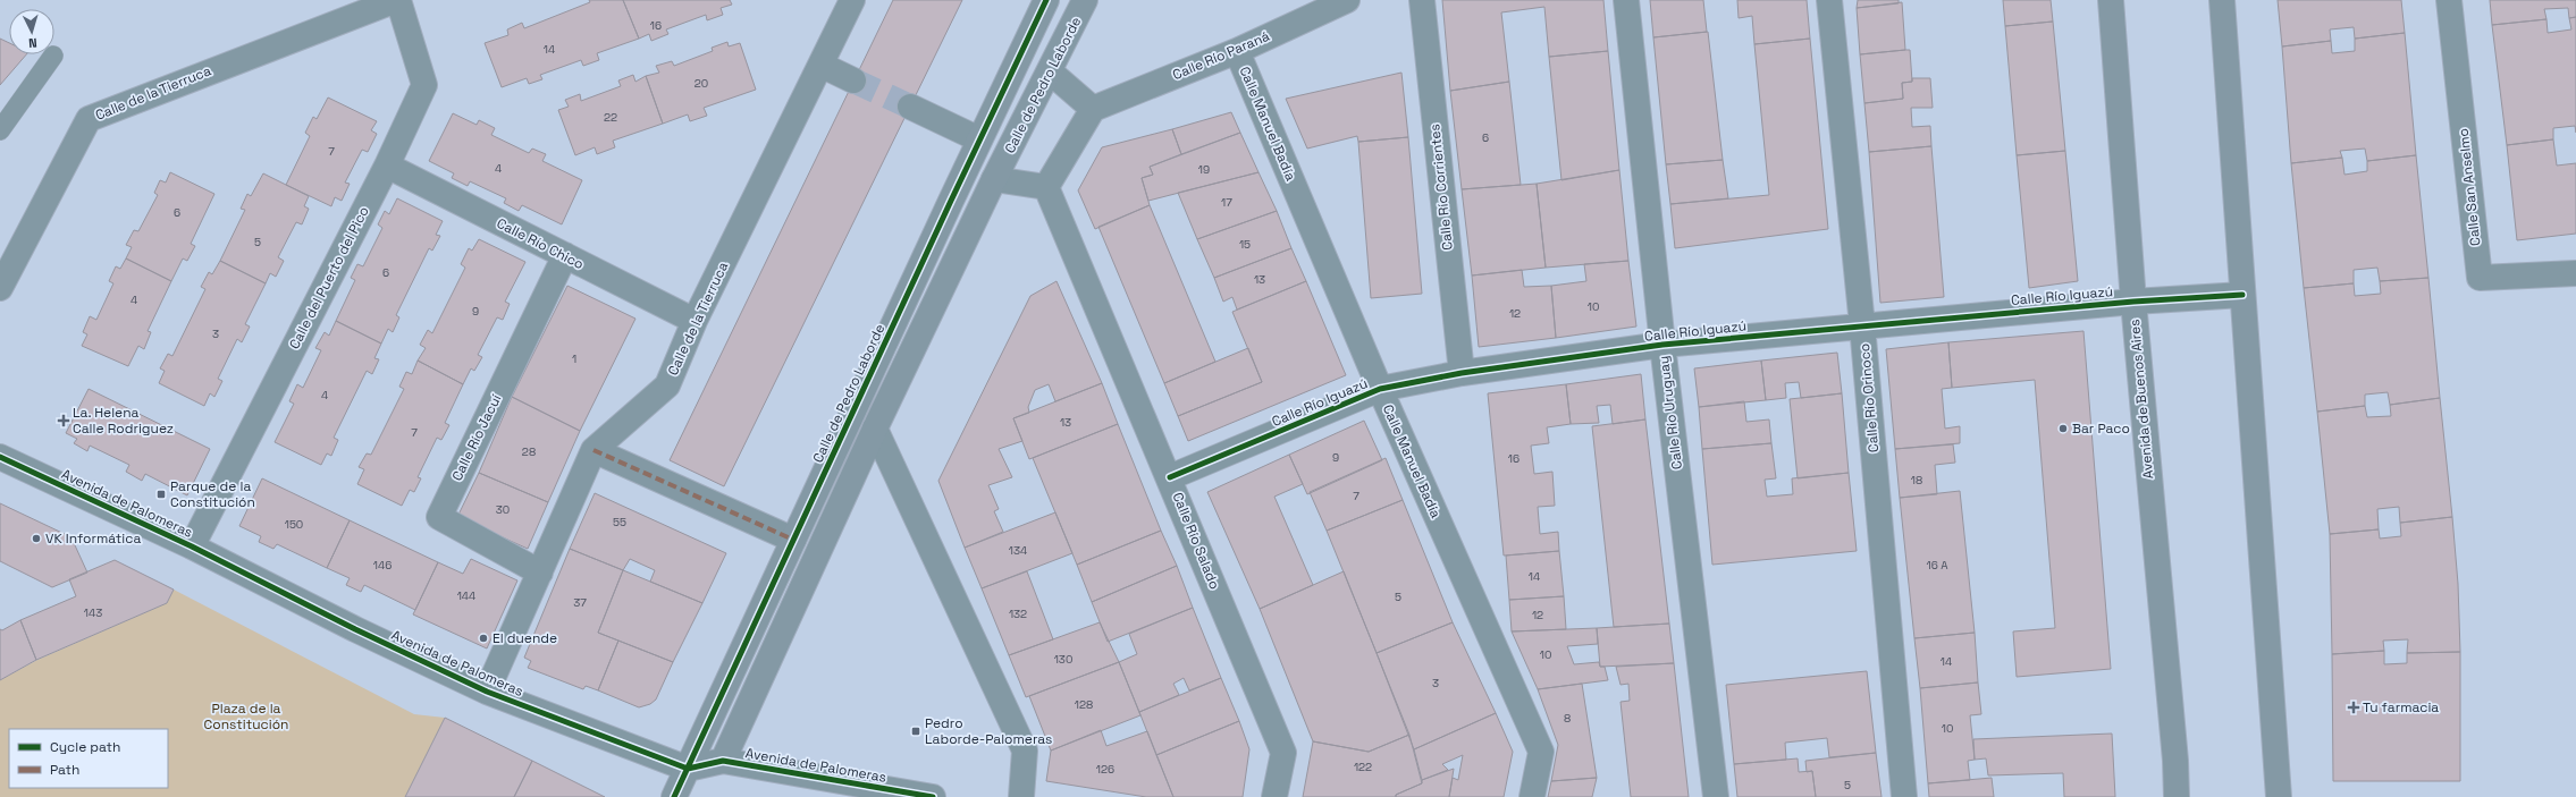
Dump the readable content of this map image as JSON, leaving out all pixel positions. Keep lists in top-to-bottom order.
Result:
{
  "streets": {
    "street": [
      "Calle Río Paraná",
      "Calle de Pedro Laborde",
      "Calle de la Tierruca",
      "Calle Manuel Badía",
      "Calle Río Corrientes",
      "Calle San Anselmo",
      "Calle Río Chico",
      "Calle del Puerto del Pico",
      "Calle Río Iguazú",
      "Calle Río Orinoco",
      "Avenida de Buenos Aires",
      "Calle Río Uruguay",
      "Calle Río Jacuí",
      "Avenida de Palomeras",
      "Calle Río Salado"
    ]
  },
  "crossings": [
    ["Calle Río Paraná", "Calle Manuel Badía"],
    ["Calle de Pedro Laborde", "Avenida de Palomeras"],
    ["Calle de la Tierruca", "Calle Río Chico"],
    ["Calle de la Tierruca", "Calle del Puerto del Pico"],
    ["Calle de la Tierruca", "Calle Río Jacuí"],
    ["Calle de la Tierruca", "Avenida de Palomeras"],
    ["Calle Manuel Badía", "Calle Río Iguazú"],
    ["Calle Río Corrientes", "Calle Río Iguazú"],
    ["Calle Río Chico", "Calle del Puerto del Pico"],
    ["Calle Río Chico", "Calle Río Jacuí"],
    ["Calle del Puerto del Pico", "Avenida de Palomeras"],
    ["Calle Río Iguazú", "Calle Río Orinoco"],
    ["Calle Río Iguazú", "Avenida de Buenos Aires"],
    ["Calle Río Iguazú", "Calle Río Uruguay"],
    ["Calle Río Iguazú", "Calle Río Salado"]
  ],
  "parks": ["Plaza de la Constitución"],
  "places": {
    "health": ["La. Helena Calle Rodriguez", "Tu farmacia"],
    "other": ["Bar Paco", "VK Informática", "El duende"],
    "transit": ["Parque de la Constitución", "Pedro Laborde-Palomeras"]
  },
  "house_numbers": [
    "16",
    "14",
    "20",
    "22",
    "6",
    "7",
    "4",
    "19",
    "17",
    "6",
    "5",
    "15",
    "6",
    "13",
    "4",
    "10",
    "9",
    "12",
    "3",
    "1",
    "4",
    "13",
    "7",
    "28",
    "9",
    "16",
    "18",
    "7",
    "30",
    "55",
    "150",
    "134",
    "146",
    "16 A",
    "14",
    "144",
    "5",
    "37",
    "143",
    "132",
    "12",
    "10",
    "130",
    "14",
    "3",
    "128",
    "8",
    "10",
    "122",
    "126",
    "5"
  ],
  "legend": ["Cycle path", "Path"],
  "north": "bottom"
}
